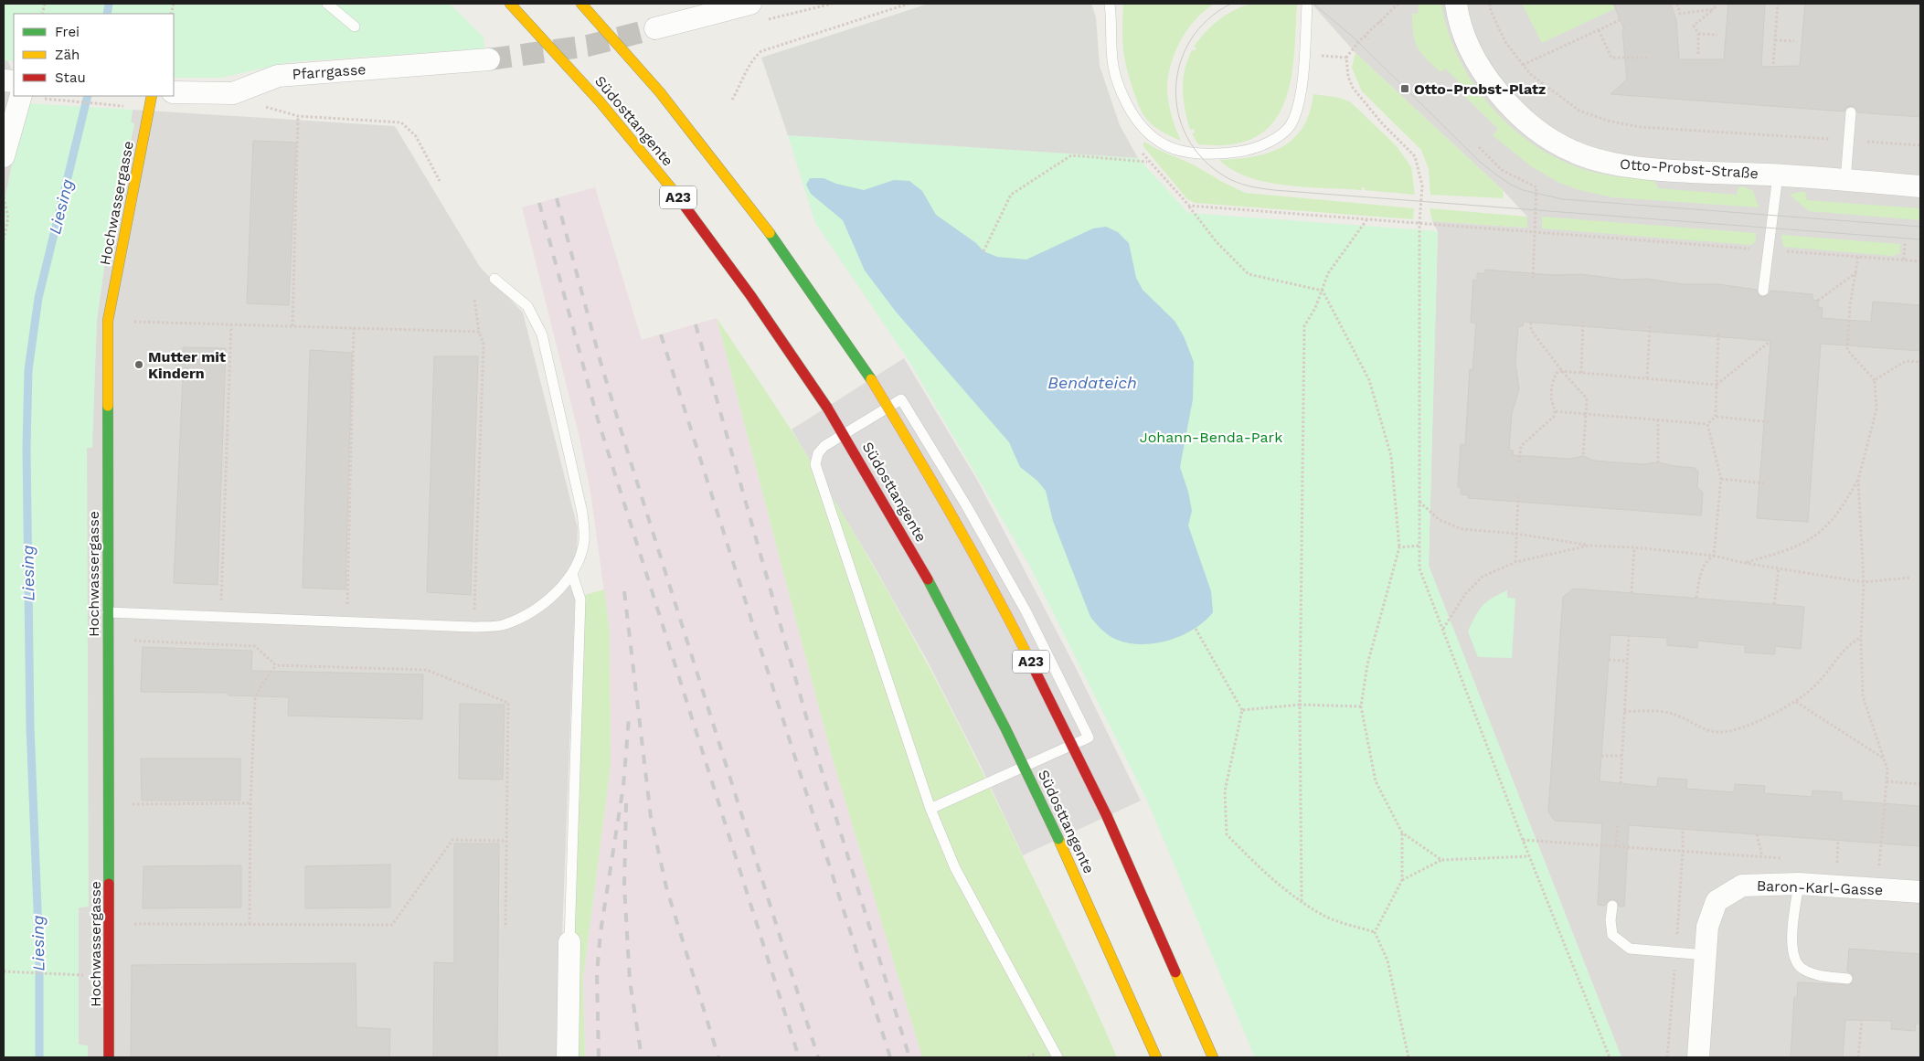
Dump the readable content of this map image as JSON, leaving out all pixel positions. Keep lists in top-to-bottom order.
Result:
{
  "streets": {
    "main road": ["Südosttangente", "A23", "Hochwassergasse"],
    "street": ["Pfarrgasse", "Otto-Probst-Straße", "Baron-Karl-Gasse"]
  },
  "water": ["Liesing", "Bendateich"],
  "parks": ["Johann-Benda-Park"],
  "places": {
    "transit": ["Otto-Probst-Platz"],
    "other": ["Mutter mit Kindern"]
  },
  "legend": ["Frei", "Zäh", "Stau"]
}
